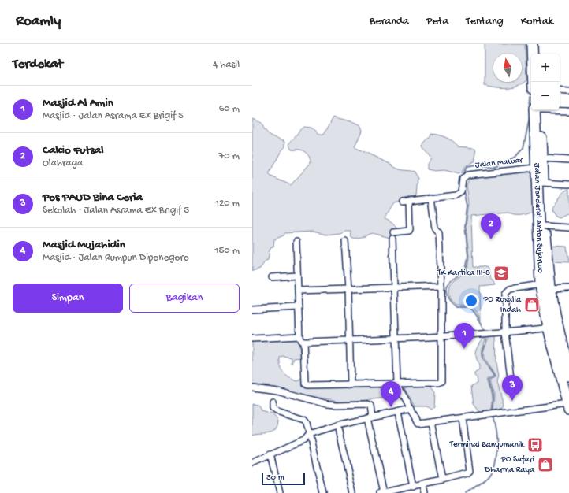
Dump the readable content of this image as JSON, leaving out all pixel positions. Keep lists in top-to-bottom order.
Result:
{
  "streets": {
    "highway": ["Jalan Jenderal Anton Sujarwo"],
    "street": ["Jalan Mawar"]
  },
  "crossings": [
    ["Jalan Mawar", "Jalan Jenderal Anton Sujarwo"]
  ],
  "places": {
    "school or university": ["TK Kartika III-8"],
    "shop": ["PO Rosalia Indah", "PO Safari Dharma Raya"],
    "bus stop": ["Terminal Banyumanik"]
  },
  "scale_bar": "50 m",
  "north": "top",
  "page": {
    "header": "Roamly",
    "nav": [
      "Beranda",
      "Peta",
      "Tentang",
      "Kontak"
    ],
    "heading": ["Terdekat", "4 hasil"],
    "map_buttons": ["+", "−"],
    "list": [
      {
        "mark": "1",
        "name": "Masjid Al Amin",
        "note": "Masjid · Jalan Asrama Ex Brigif 5",
        "value": "60 m"
      },
      {
        "mark": "2",
        "name": "Calcio Futsal",
        "note": "Olahraga",
        "value": "70 m"
      },
      {
        "mark": "3",
        "name": "Pos PAUD Bina Ceria",
        "note": "Sekolah · Jalan Asrama Ex Brigif 5",
        "value": "120 m"
      },
      {
        "mark": "4",
        "name": "Masjid Mujahidin",
        "note": "Masjid · Jalan Rumpun Diponegoro",
        "value": "150 m"
      }
    ],
    "pins": [
      "2",
      "1",
      "3",
      "4"
    ],
    "buttons": ["Simpan", "Bagikan"],
    "scale": "50 m"
  }
}
